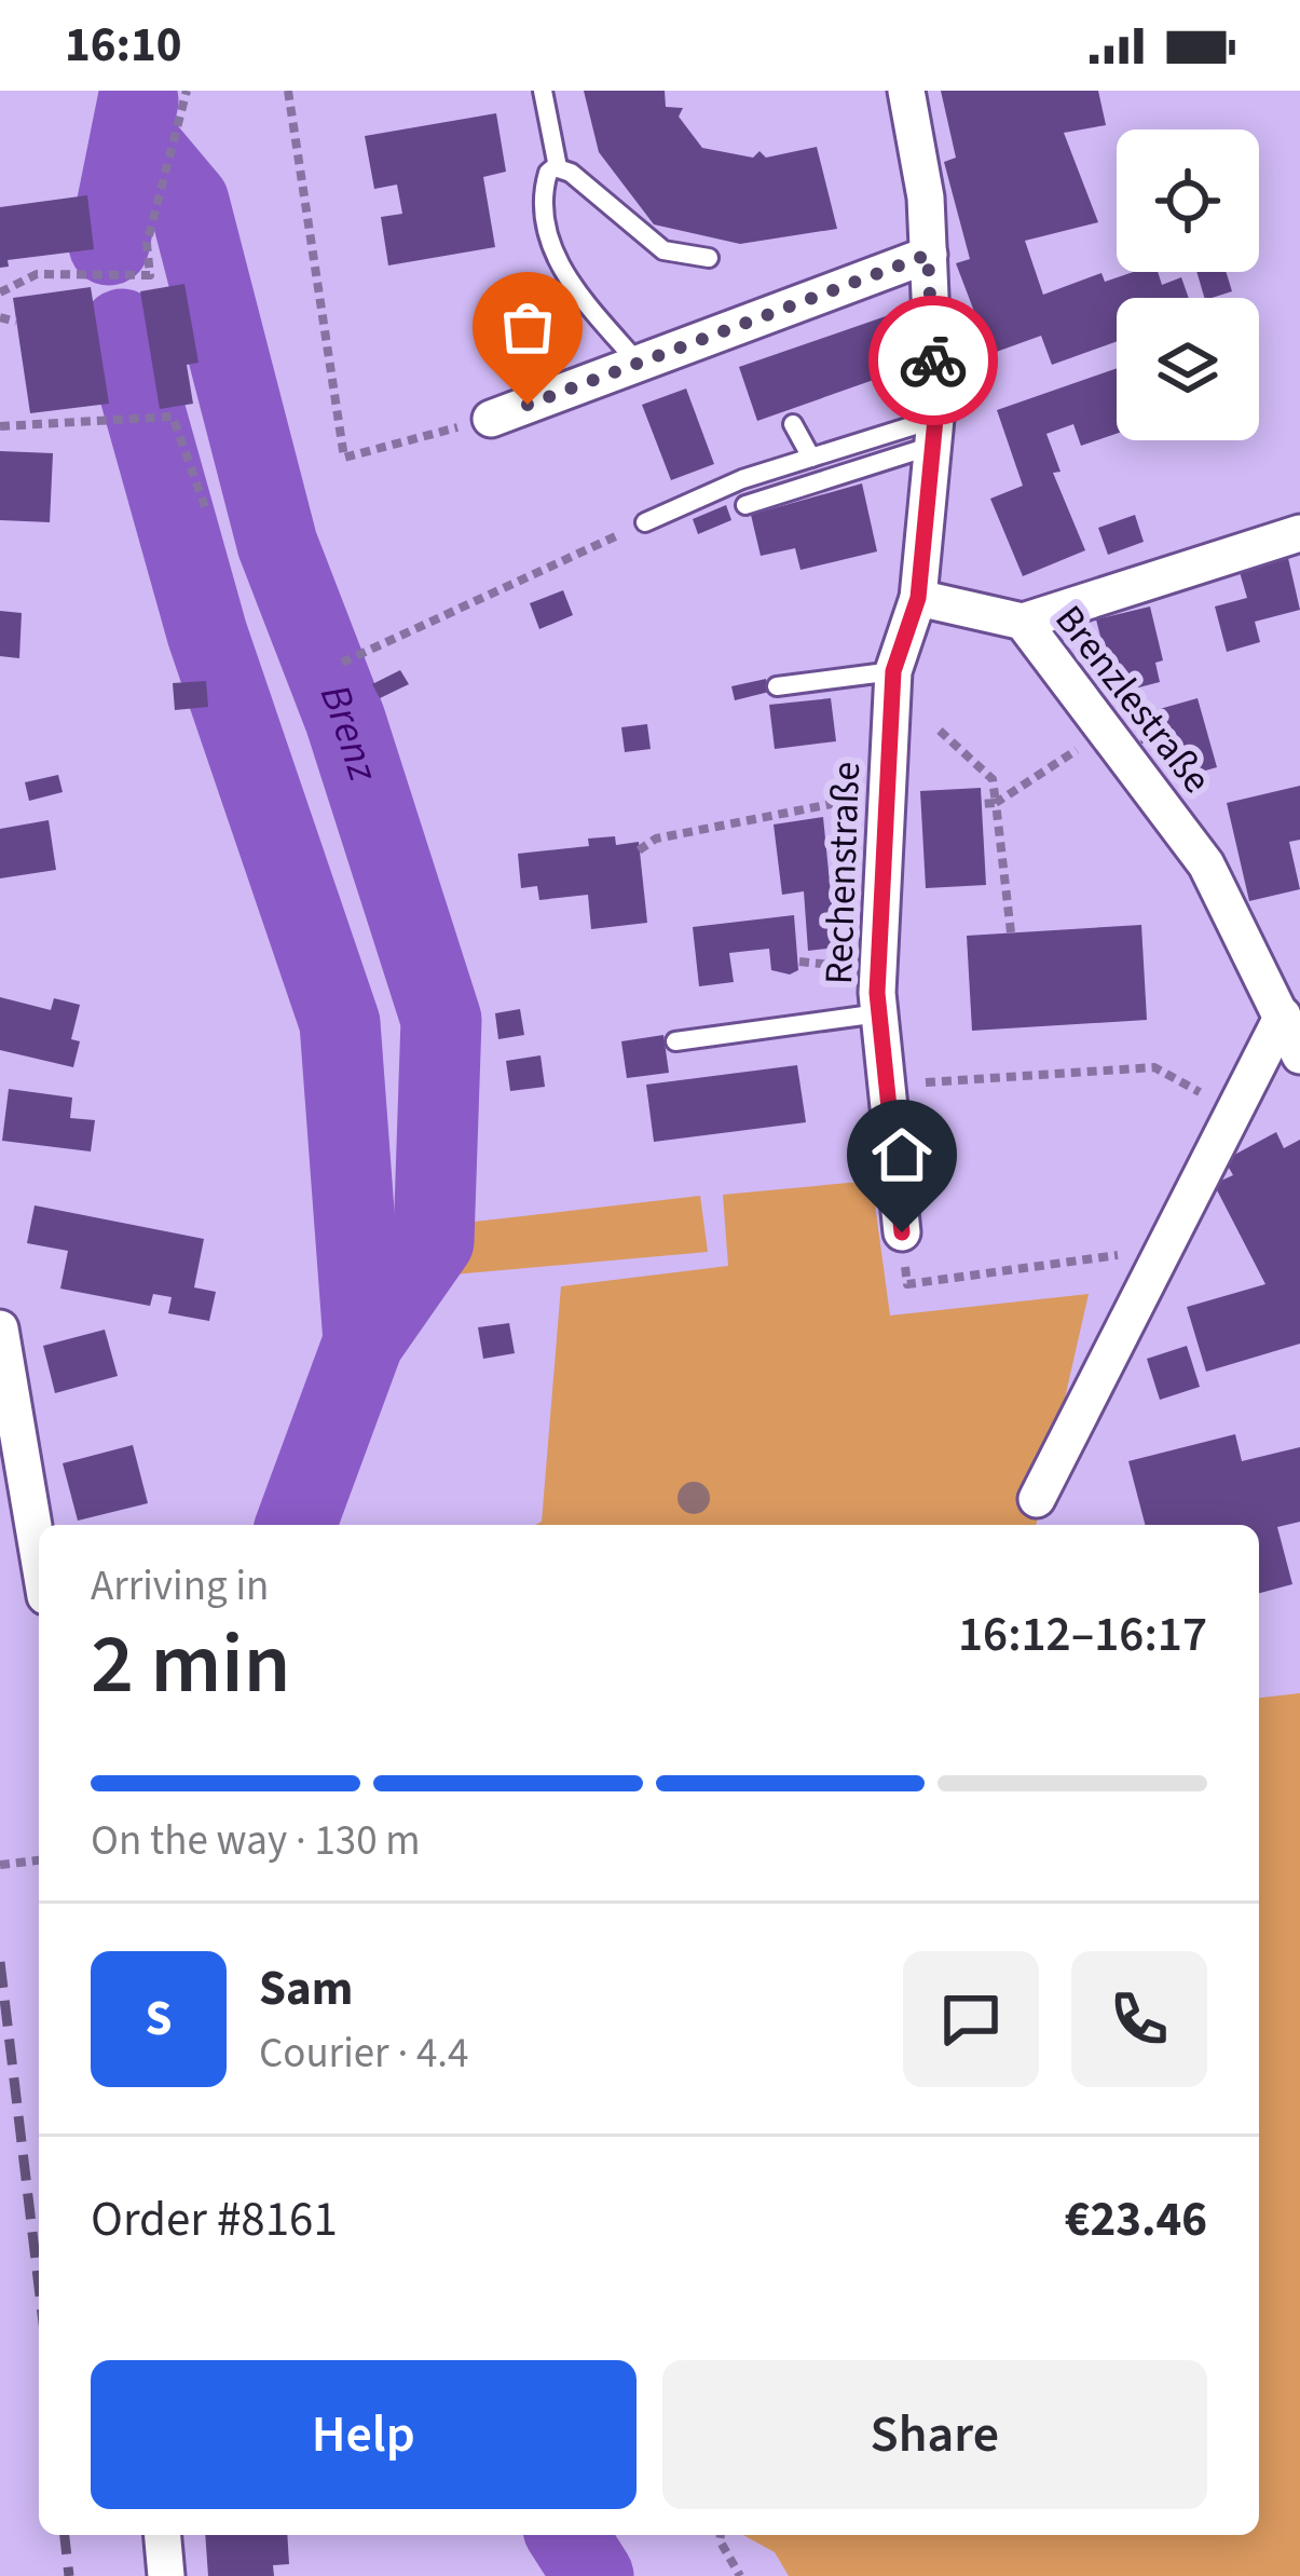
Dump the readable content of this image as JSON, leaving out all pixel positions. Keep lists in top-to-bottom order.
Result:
{
  "streets": {
    "street": ["Brenzlestraße", "Rechenstraße"]
  },
  "crossings": [
    ["Brenzlestraße", "Rechenstraße"]
  ],
  "water": ["Brenz"],
  "page": {
    "status": "16:10",
    "heading": ["2 min", "Arriving in", "16:12–16:17"],
    "panel": [
      "Sam",
      "Courier · 4.4",
      "Order #8161",
      "€23.46"
    ],
    "bar": "On the way · 130 m",
    "round": "S",
    "buttons": ["Help", "Share"]
  }
}
